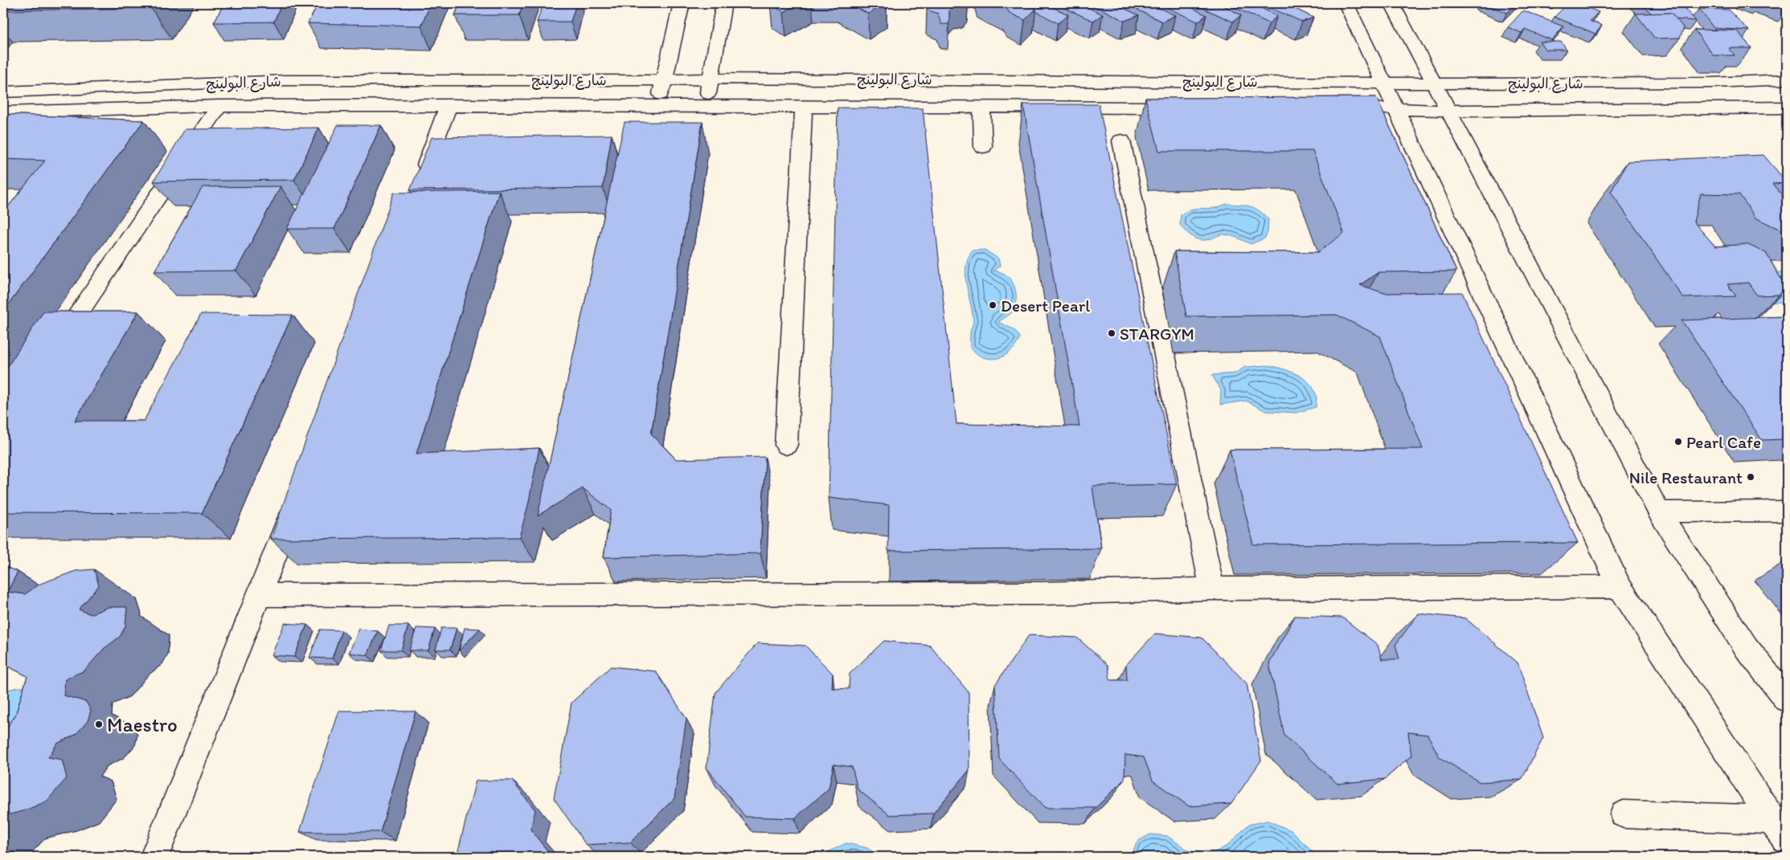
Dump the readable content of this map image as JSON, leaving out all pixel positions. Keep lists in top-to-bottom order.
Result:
{
  "streets": {
    "street": ["شارع البولينج"]
  },
  "places": [
    "Desert Pearl",
    "STARGYM",
    "Pearl Cafe",
    "Nile Restaurant",
    "Maestro"
  ]
}
